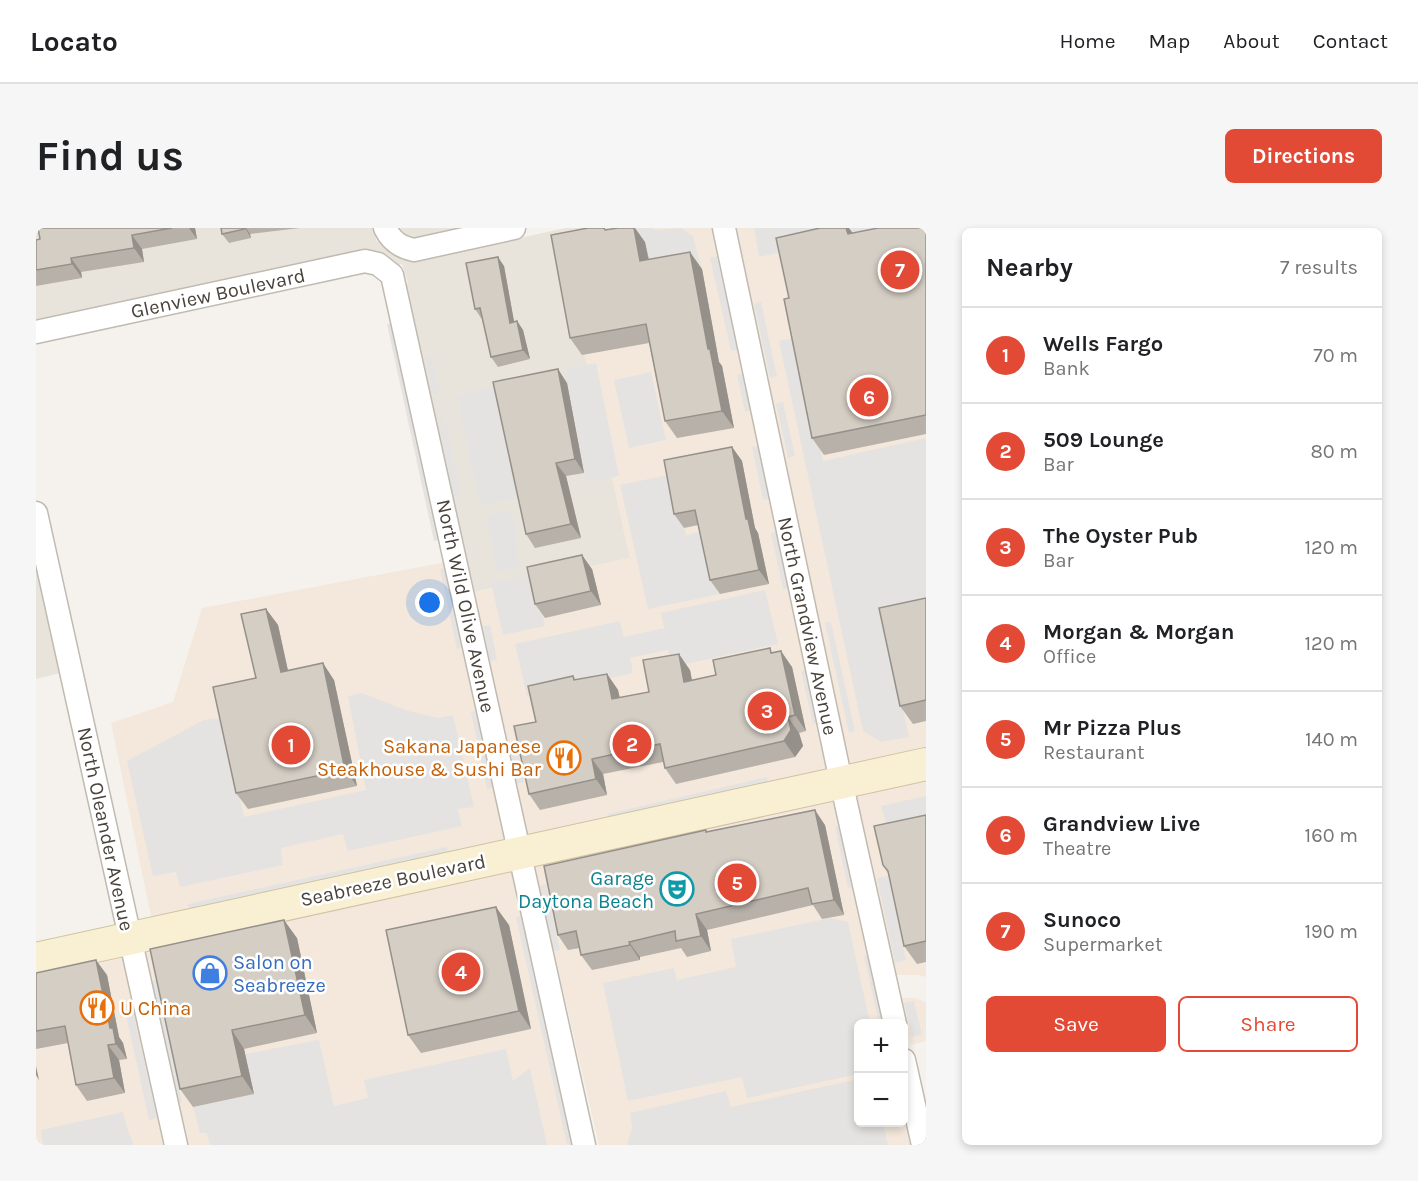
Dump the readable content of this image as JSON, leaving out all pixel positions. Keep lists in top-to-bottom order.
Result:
{
  "streets": {
    "main road": ["Seabreeze Boulevard"],
    "street": [
      "Glenview Boulevard",
      "North Wild Olive Avenue",
      "North Grandview Avenue",
      "North Oleander Avenue"
    ]
  },
  "crossings": [
    ["Glenview Boulevard", "North Wild Olive Avenue"],
    ["North Wild Olive Avenue", "Seabreeze Boulevard"],
    ["North Grandview Avenue", "Seabreeze Boulevard"],
    ["North Oleander Avenue", "Seabreeze Boulevard"]
  ],
  "places": {
    "restaurant": ["Sakana Japanese Steakhouse & Sushi Bar", "U China"],
    "theatre": ["Garage Daytona Beach"],
    "shop": ["Salon on Seabreeze"]
  },
  "page": {
    "header": "Locato",
    "nav": [
      "Home",
      "Map",
      "About",
      "Contact"
    ],
    "buttons": [
      "Directions",
      ["Save", "Share"]
    ],
    "title": "Find us",
    "heading": ["Nearby", "7 results"],
    "pins": [
      "7",
      "6",
      "3",
      "2",
      "1",
      "5",
      "4"
    ],
    "list": [
      {
        "mark": "1",
        "name": "Wells Fargo",
        "note": "Bank",
        "value": "70 m"
      },
      {
        "mark": "2",
        "name": "509 Lounge",
        "note": "Bar",
        "value": "80 m"
      },
      {
        "mark": "3",
        "name": "The Oyster Pub",
        "note": "Bar",
        "value": "120 m"
      },
      {
        "mark": "4",
        "name": "Morgan & Morgan",
        "note": "Office",
        "value": "120 m"
      },
      {
        "mark": "5",
        "name": "Mr Pizza Plus",
        "note": "Restaurant",
        "value": "140 m"
      },
      {
        "mark": "6",
        "name": "Grandview Live",
        "note": "Theatre",
        "value": "160 m"
      },
      {
        "mark": "7",
        "name": "Sunoco",
        "note": "Supermarket",
        "value": "190 m"
      }
    ],
    "map_buttons": ["+", "−"]
  }
}
